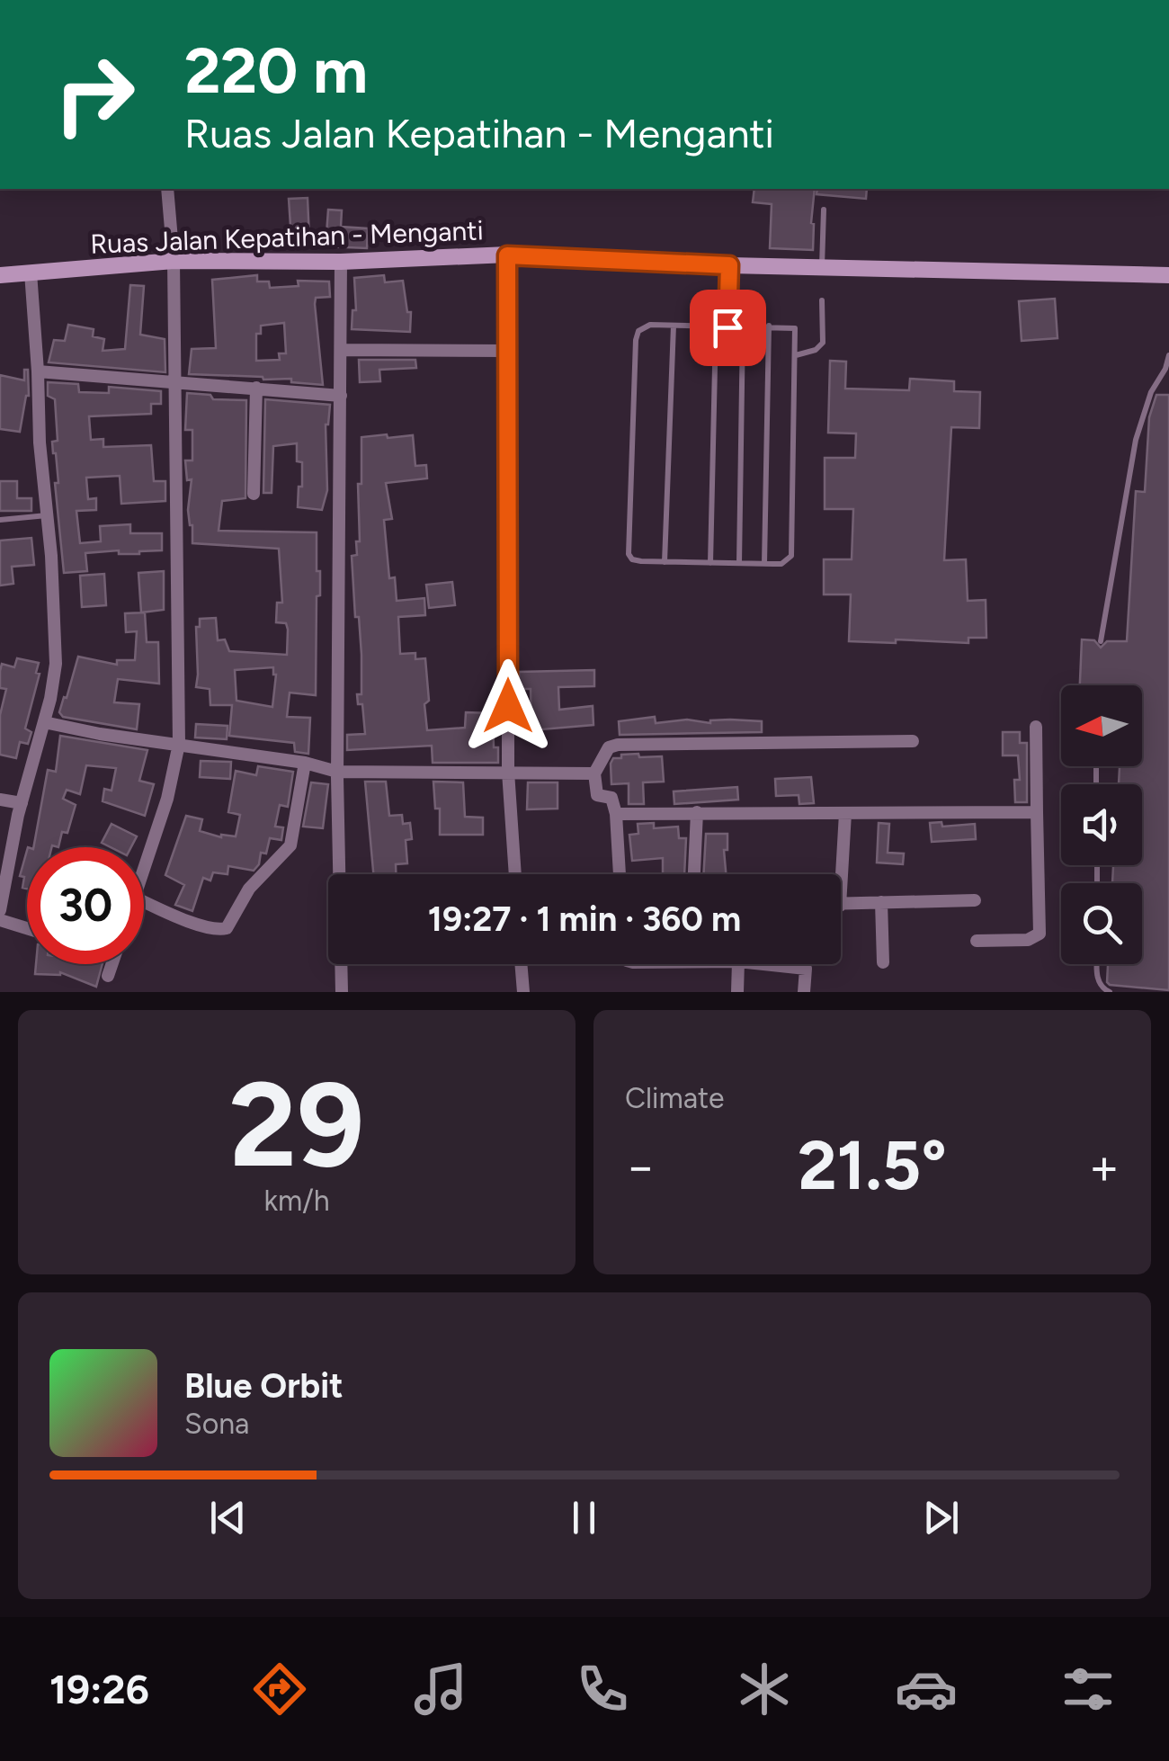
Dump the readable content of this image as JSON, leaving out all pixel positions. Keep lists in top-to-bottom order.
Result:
{
  "streets": {
    "main road": ["Ruas Jalan Kepatihan - Menganti"]
  },
  "north": "left",
  "page": {
    "turn": ["220 m", "Ruas Jalan Kepatihan - Menganti"],
    "limit": "30",
    "trip": "19:27 · 1 min · 360 m",
    "tile": [
      ["29", "km/h"],
      "Climate"
    ],
    "heat": ["−", "21.5°", "+"],
    "song": ["Blue Orbit", "Sona"],
    "tabs": "19:26"
  }
}
